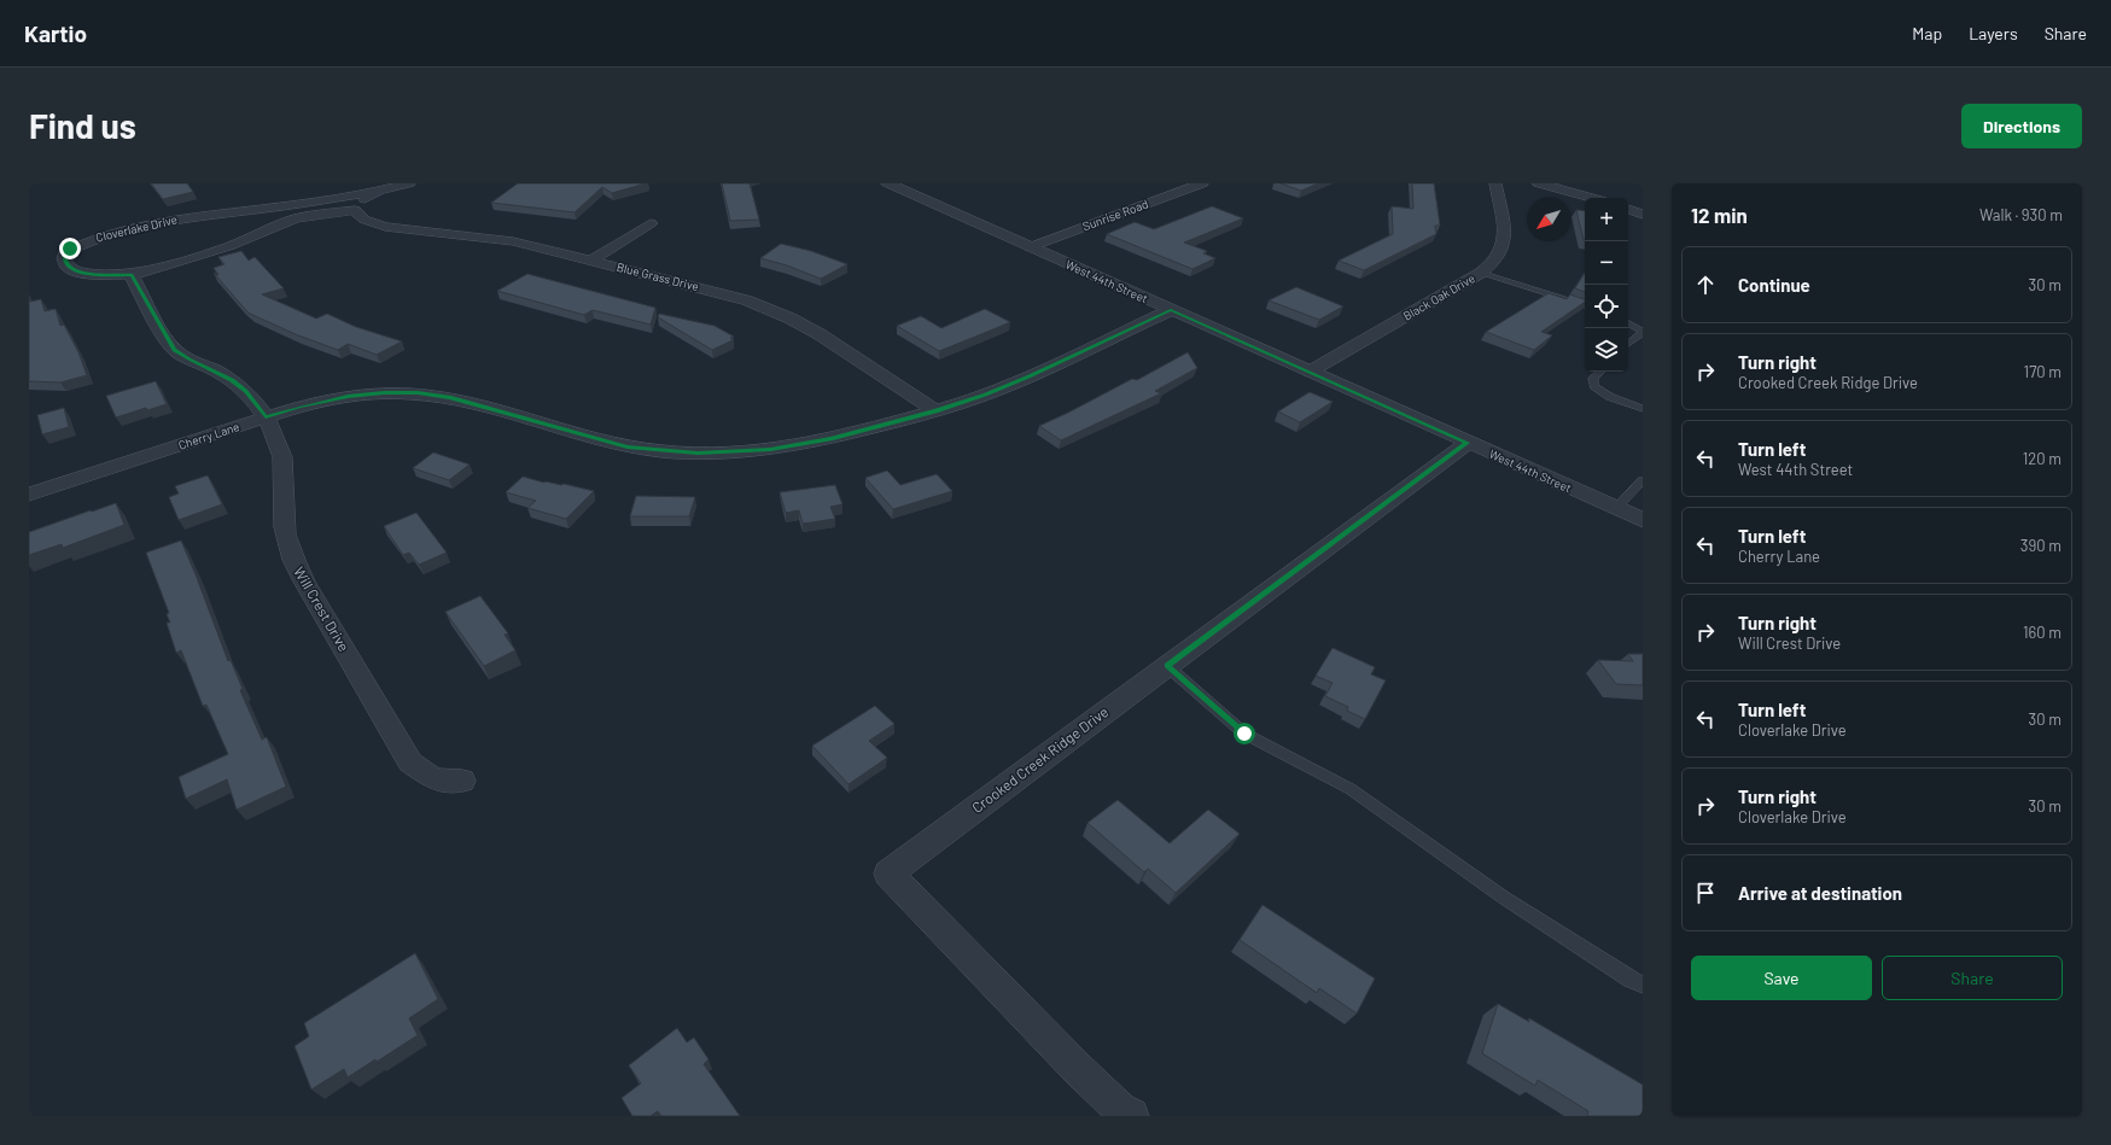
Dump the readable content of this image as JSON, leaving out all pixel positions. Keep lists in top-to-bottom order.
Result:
{
  "streets": {
    "street": [
      "Sunrise Road",
      "Cloverlake Drive",
      "Blue Grass Drive",
      "West 44th Street",
      "Black Oak Drive",
      "Cherry Lane",
      "Will Crest Drive",
      "Crooked Creek Ridge Drive"
    ]
  },
  "crossings": [
    ["Sunrise Road", "West 44th Street"],
    ["Cloverlake Drive", "Blue Grass Drive"],
    ["Cloverlake Drive", "Will Crest Drive"],
    ["Blue Grass Drive", "Cherry Lane"],
    ["West 44th Street", "Black Oak Drive"],
    ["West 44th Street", "Cherry Lane"],
    ["West 44th Street", "Crooked Creek Ridge Drive"],
    ["Cherry Lane", "Will Crest Drive"]
  ],
  "north": "bottom left",
  "page": {
    "header": "Kartio",
    "nav": ["Map", "Layers", "Share"],
    "buttons": [
      "Directions",
      ["Save", "Share"]
    ],
    "title": "Find us",
    "heading": ["12 min", "Walk · 930 m"],
    "map_buttons": ["+", "−"],
    "list": [
      ["Continue", "30 m"],
      ["Turn right", "Crooked Creek Ridge Drive", "170 m"],
      ["Turn left", "West 44th Street", "120 m"],
      ["Turn left", "Cherry Lane", "390 m"],
      ["Turn right", "Will Crest Drive", "160 m"],
      ["Turn left", "Cloverlake Drive", "30 m"],
      ["Turn right", "Cloverlake Drive", "30 m"],
      "Arrive at destination"
    ]
  }
}
